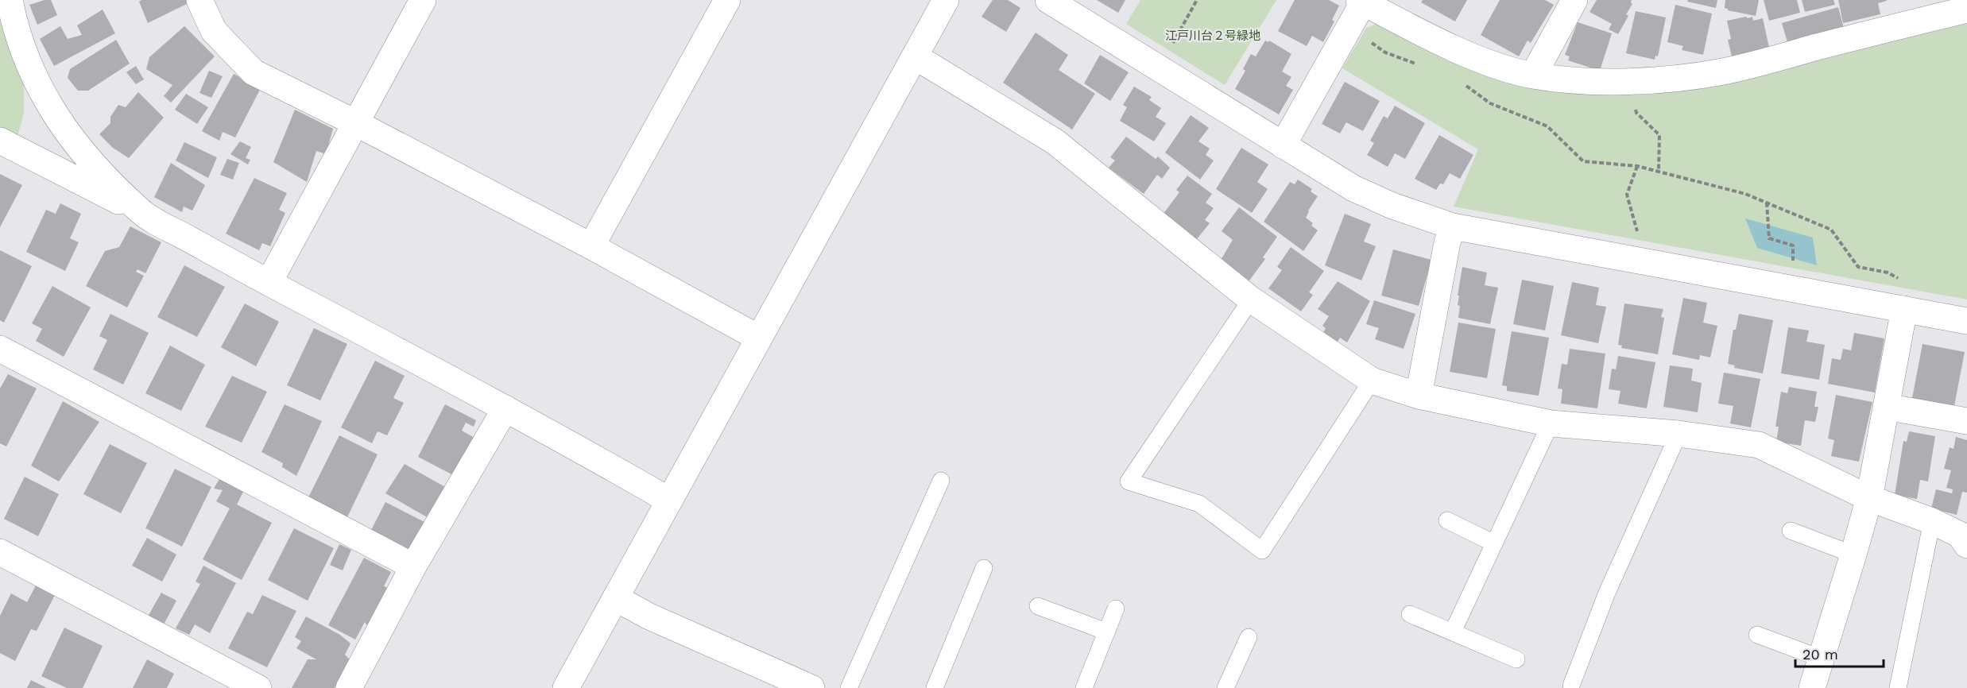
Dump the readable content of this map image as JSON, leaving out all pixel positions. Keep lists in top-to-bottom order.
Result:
{
  "parks": ["江戸川台２号緑地"],
  "scale_bar": "20 m"
}
